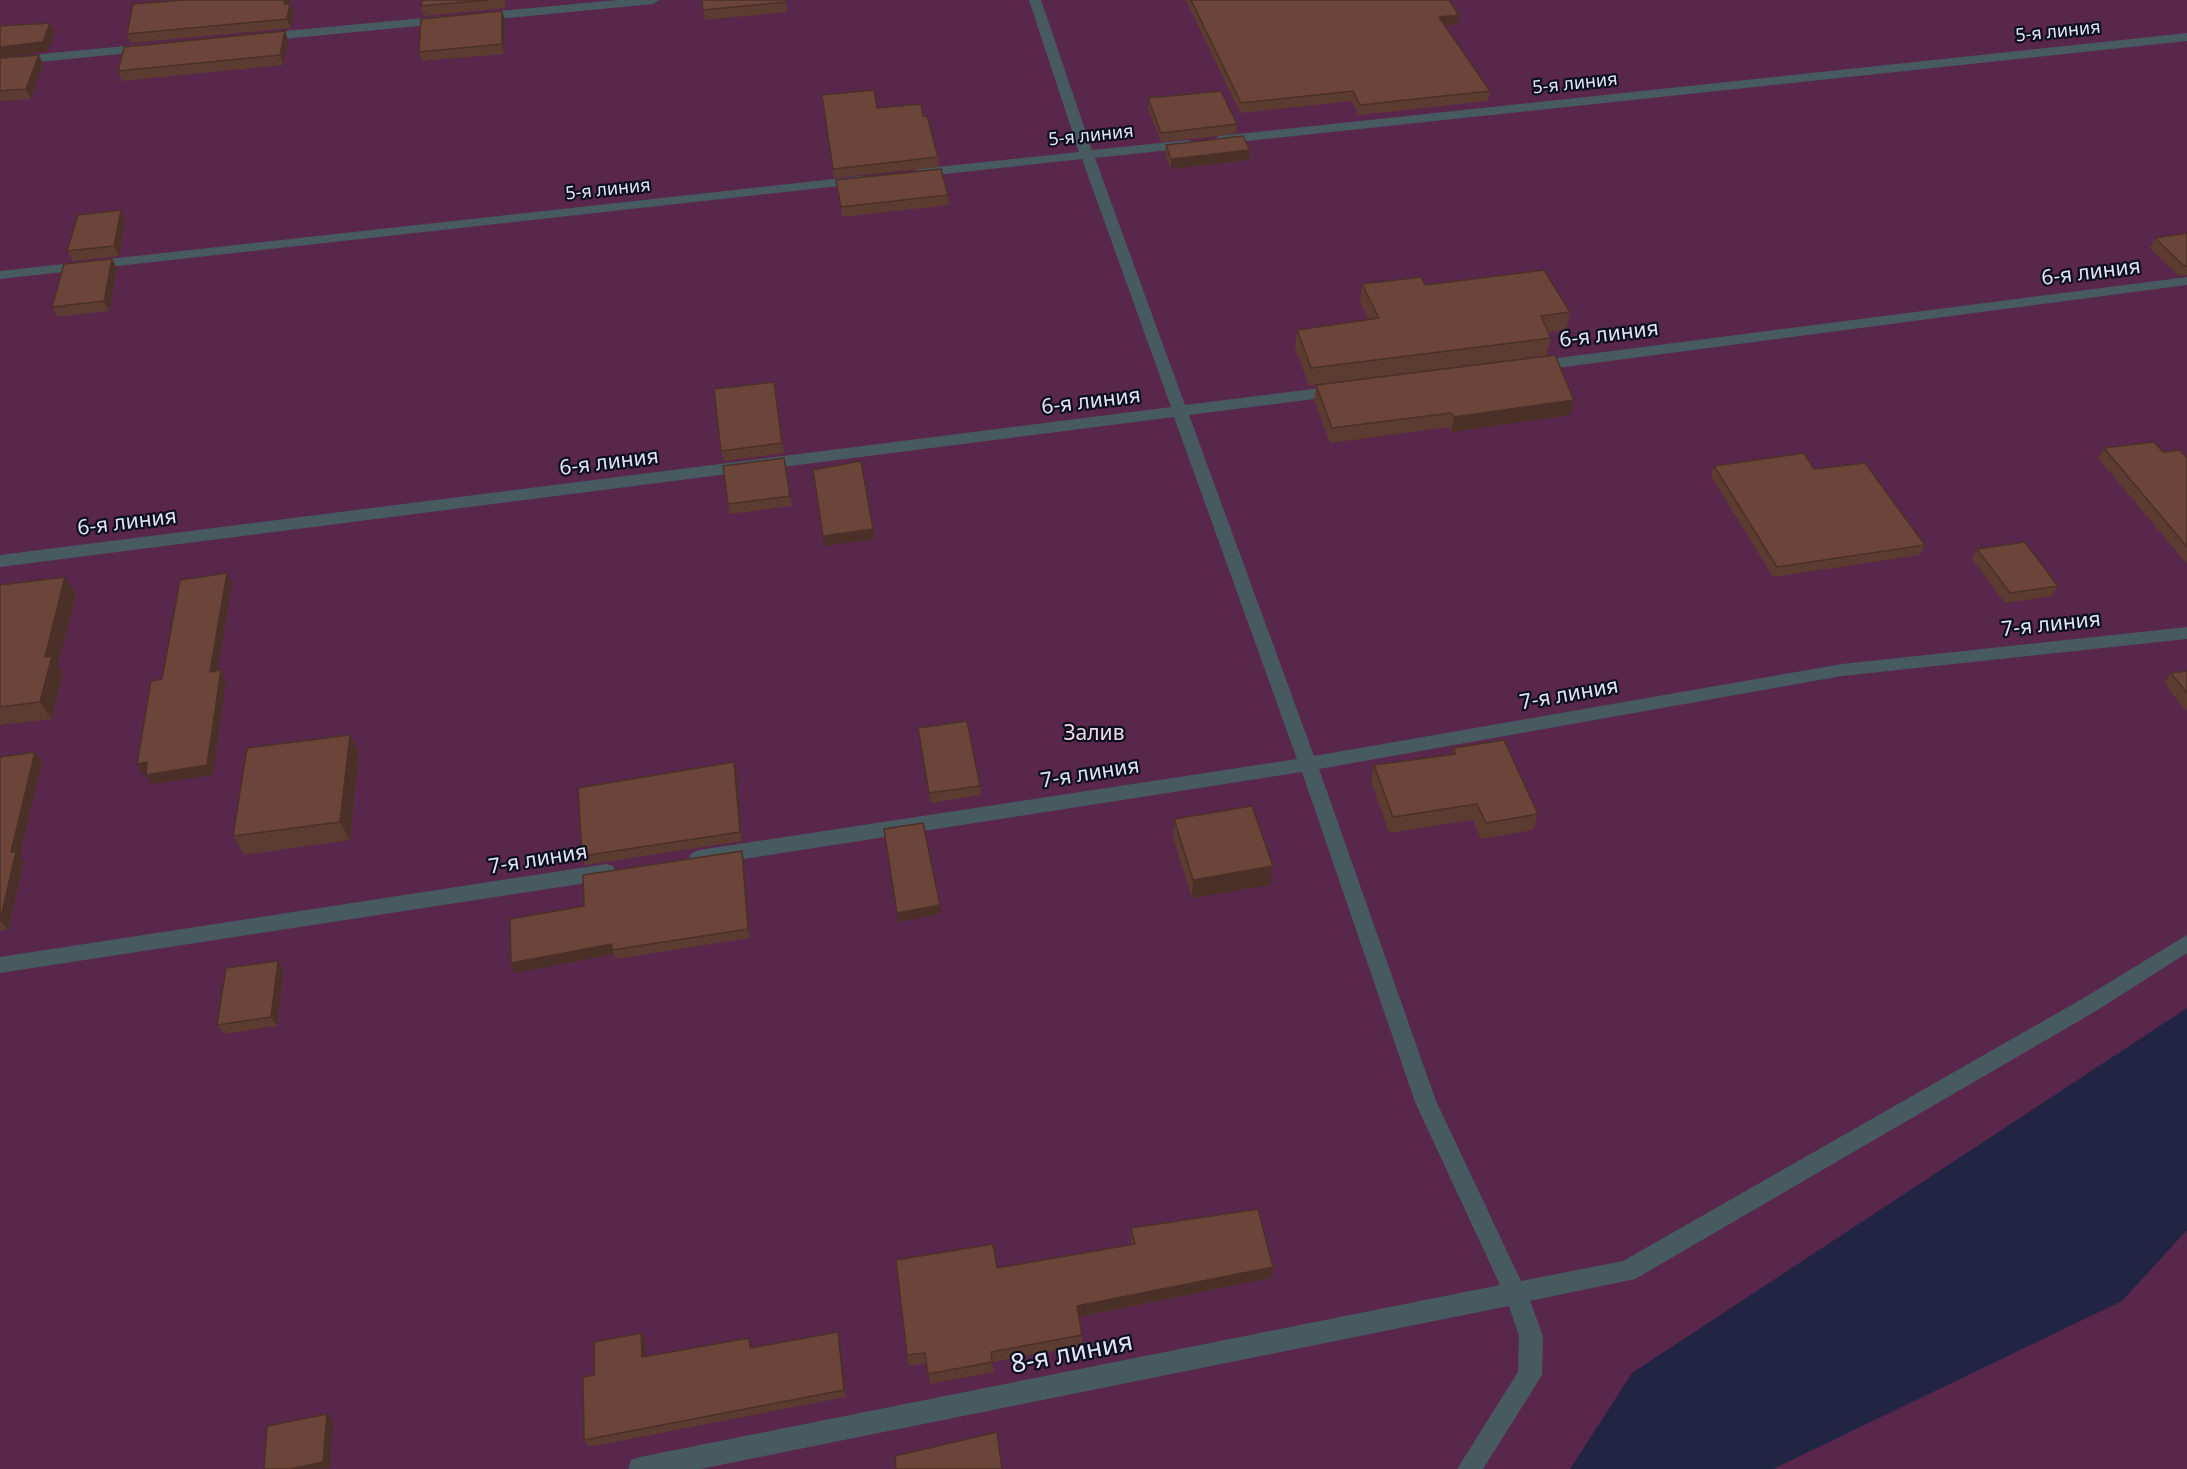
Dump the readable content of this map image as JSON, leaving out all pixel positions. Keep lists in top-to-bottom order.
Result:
{
  "streets": {
    "street": [
      "5-я линия",
      "6-я линия",
      "7-я линия",
      "8-я линия"
    ]
  },
  "parks": ["Залив"]
}
